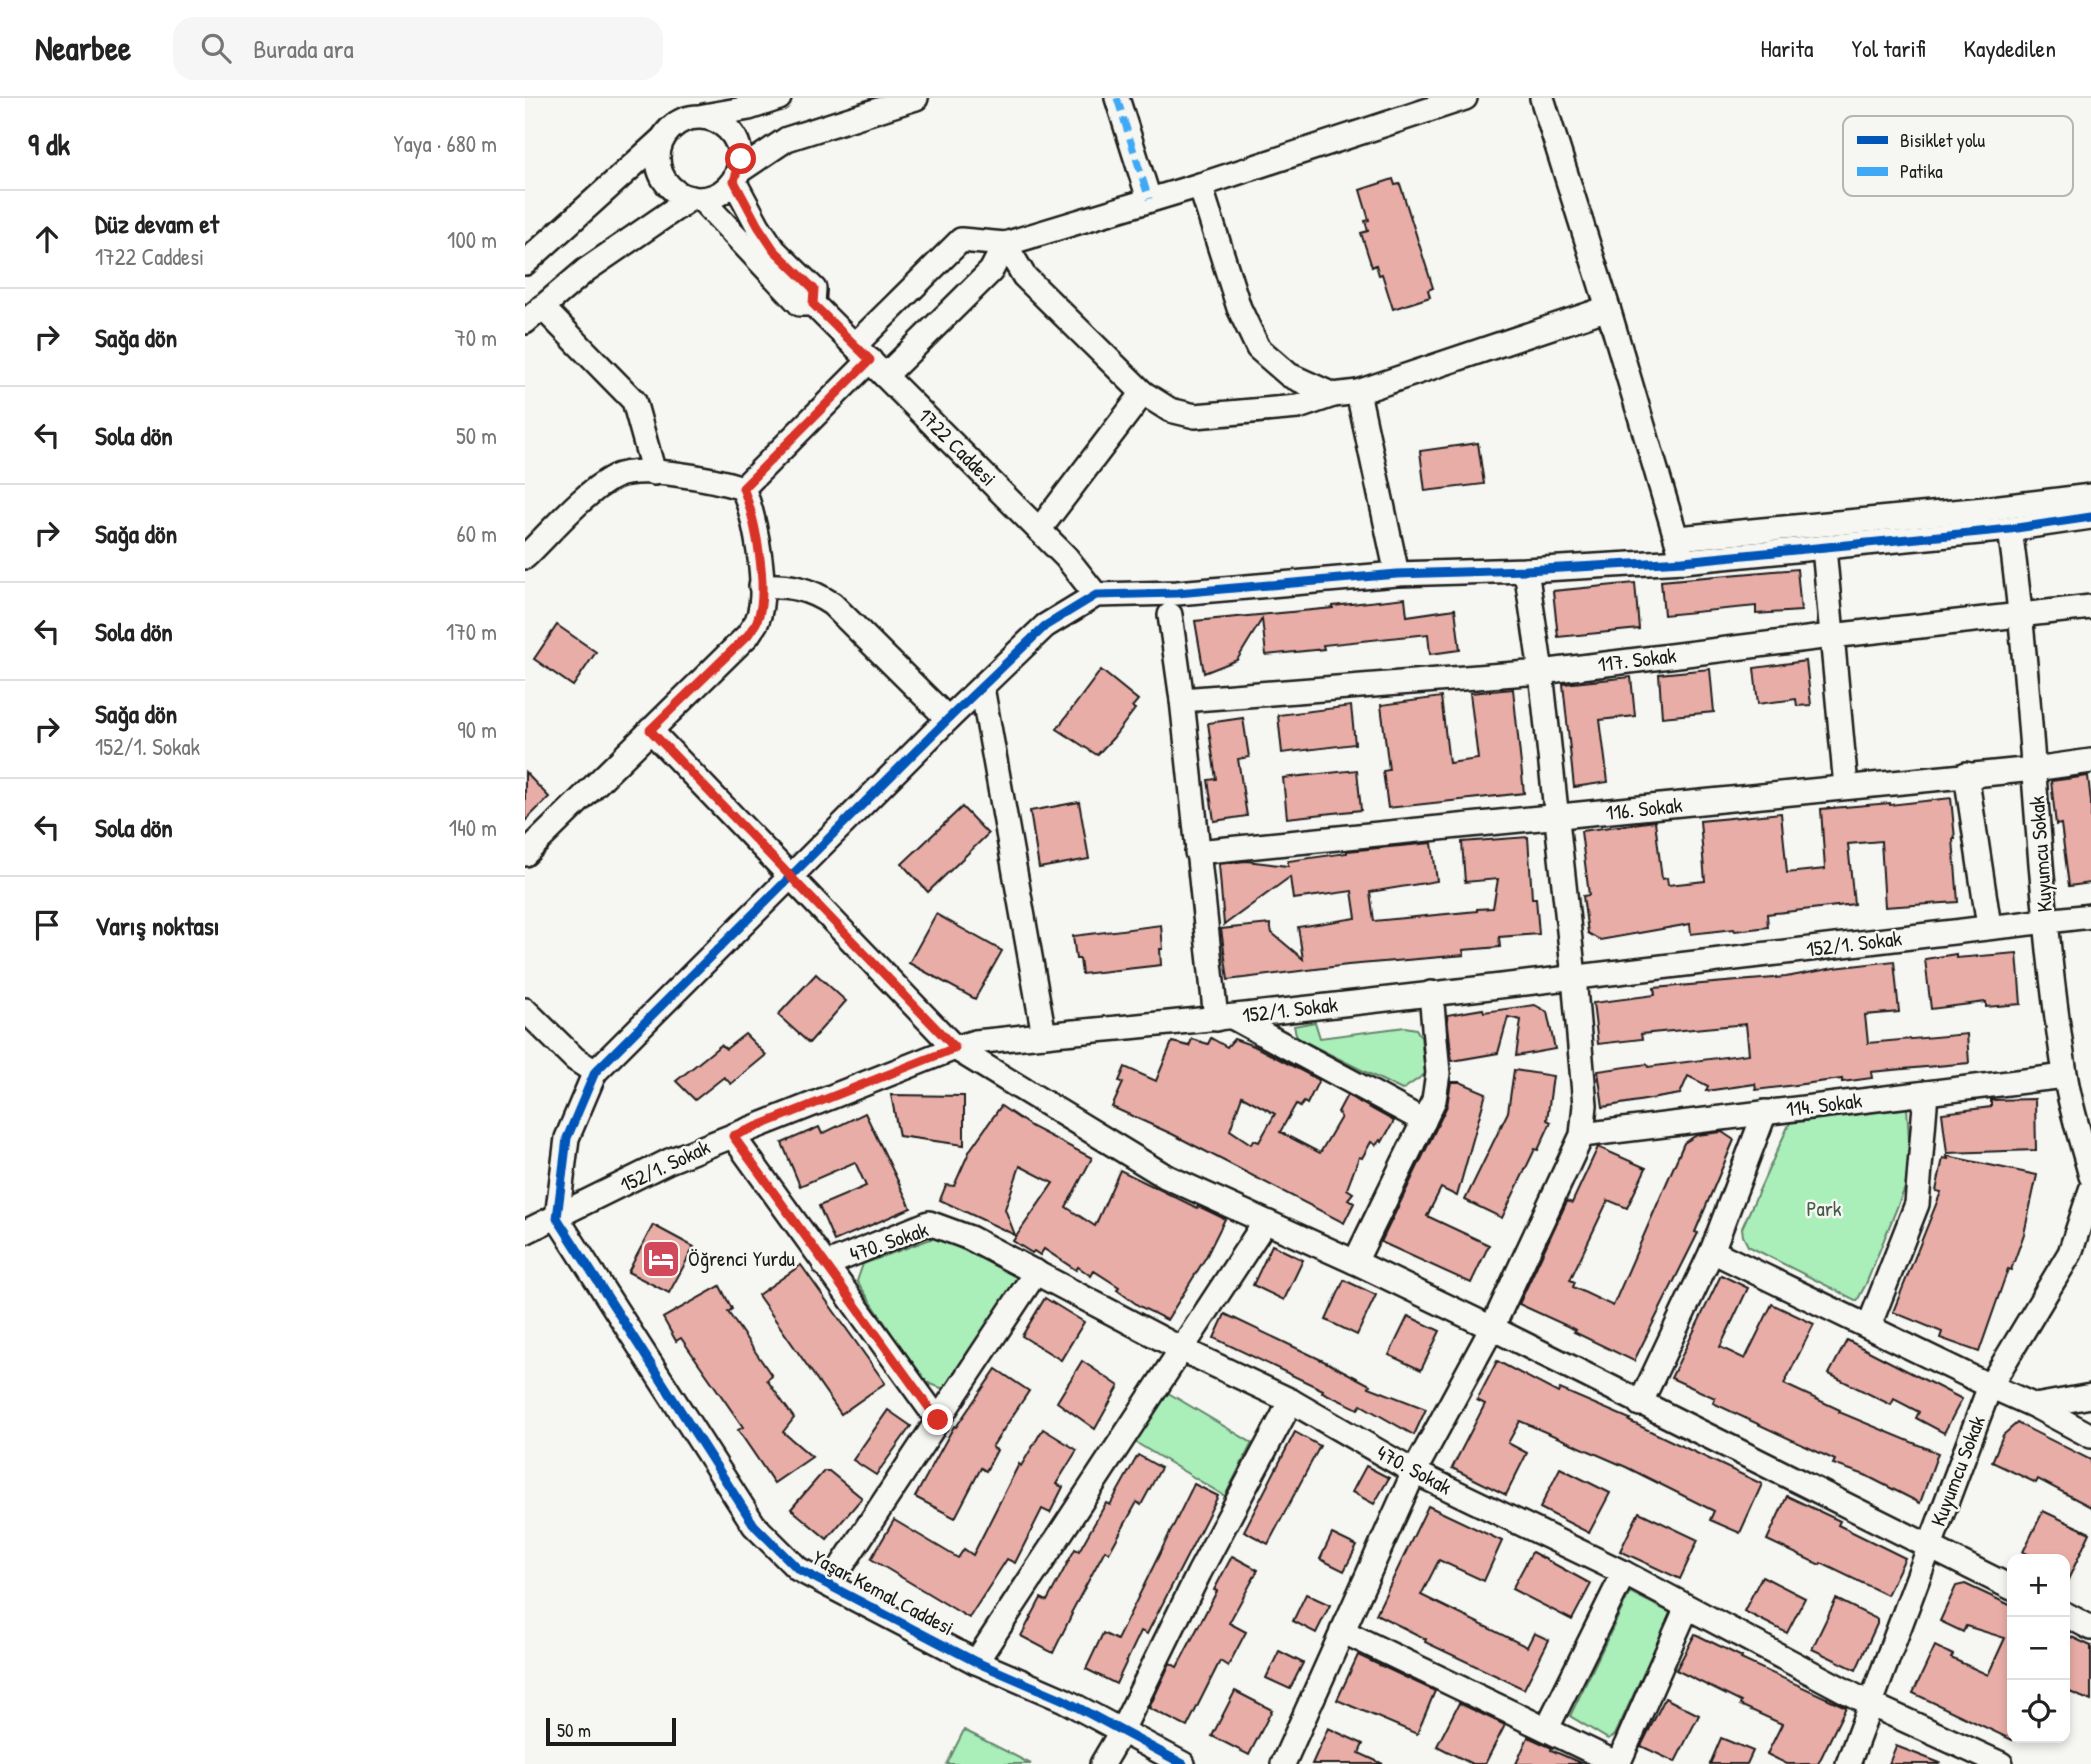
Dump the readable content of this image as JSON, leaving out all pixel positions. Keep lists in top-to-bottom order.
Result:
{
  "streets": {
    "street": [
      "1722 Caddesi",
      "117. Sokak",
      "116. Sokak",
      "Kuyumcu Sokak",
      "152/1. Sokak",
      "114. Sokak",
      "470. Sokak",
      "Yaşar Kemal Caddesi"
    ]
  },
  "crossings": [
    ["117. Sokak", "Kuyumcu Sokak"],
    ["116. Sokak", "Kuyumcu Sokak"],
    ["Kuyumcu Sokak", "152/1. Sokak"],
    ["Kuyumcu Sokak", "114. Sokak"],
    ["Kuyumcu Sokak", "470. Sokak"],
    ["152/1. Sokak", "Yaşar Kemal Caddesi"]
  ],
  "parks": ["Park"],
  "places": {
    "hotel": ["Öğrenci Yurdu"]
  },
  "legend": ["Bisiklet yolu", "Patika"],
  "scale_bar": "50 m",
  "page": {
    "header": "Nearbee",
    "search": "Burada ara",
    "nav": ["Harita", "Yol tarifi", "Kaydedilen"],
    "heading": ["9 dk", "Yaya · 680 m"],
    "list": [
      ["Düz devam et", "1722 Caddesi", "100 m"],
      ["Sağa dön", "70 m"],
      ["Sola dön", "50 m"],
      ["Sağa dön", "60 m"],
      ["Sola dön", "170 m"],
      ["Sağa dön", "152/1. Sokak", "90 m"],
      ["Sola dön", "140 m"],
      "Varış noktası"
    ],
    "map_buttons": ["+", "−"],
    "scale": "50 m"
  }
}
